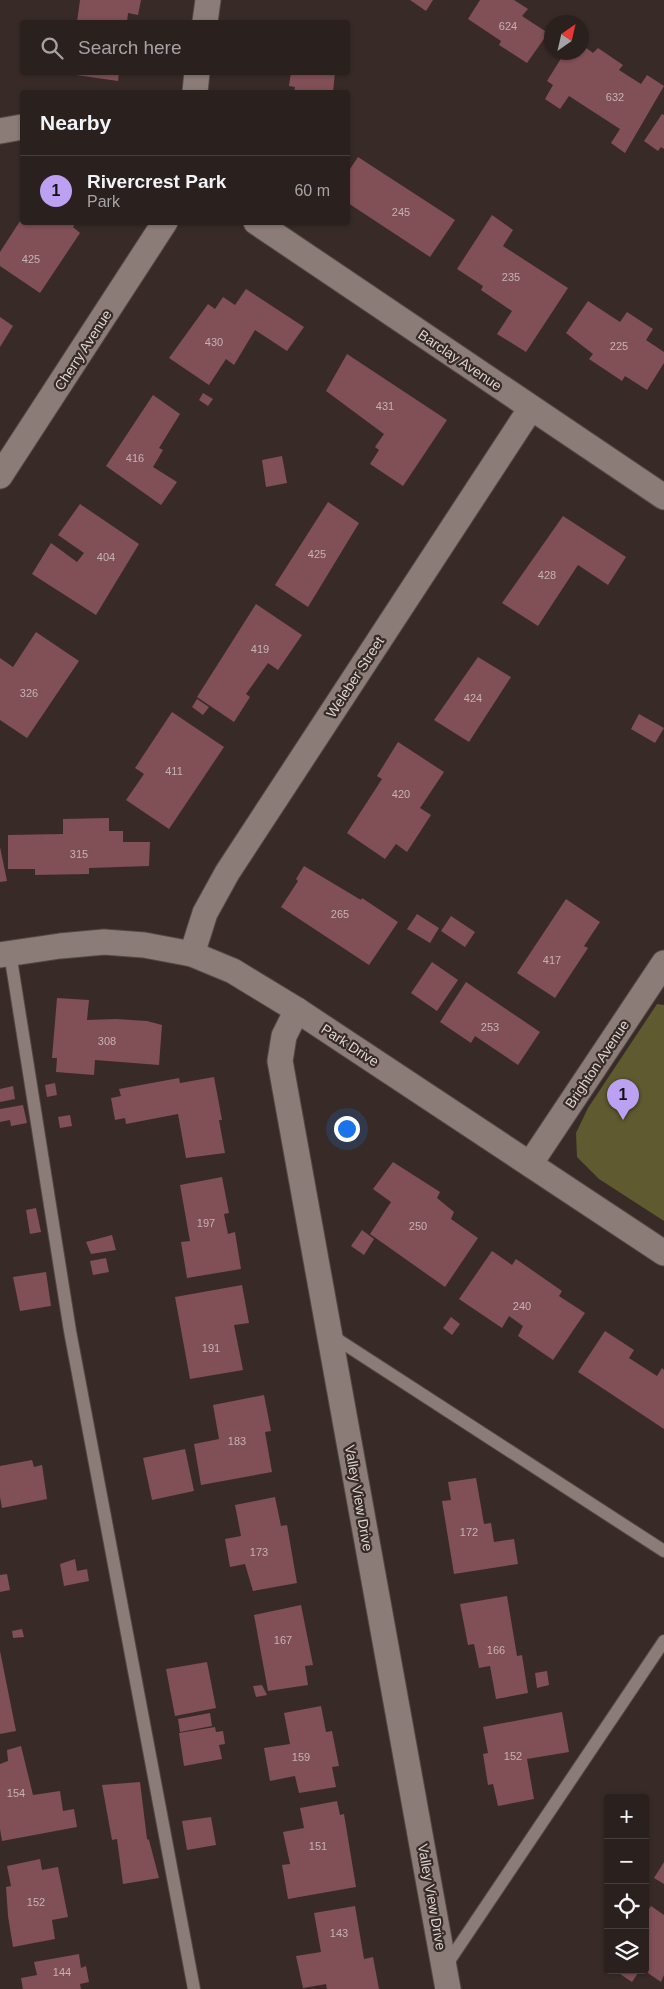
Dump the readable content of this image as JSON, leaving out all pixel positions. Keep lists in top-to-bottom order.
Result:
{
  "streets": {
    "street": [
      "Cherry Avenue",
      "Barclay Avenue",
      "Weleber Street",
      "Park Drive",
      "Brighton Avenue",
      "Valley View Drive"
    ]
  },
  "crossings": [
    ["Barclay Avenue", "Weleber Street"],
    ["Weleber Street", "Park Drive"],
    ["Park Drive", "Brighton Avenue"],
    ["Park Drive", "Valley View Drive"]
  ],
  "house_numbers": [
    "624",
    "632",
    "245",
    "425",
    "235",
    "430",
    "225",
    "431",
    "416",
    "425",
    "404",
    "428",
    "419",
    "326",
    "424",
    "411",
    "420",
    "315",
    "265",
    "417",
    "253",
    "308",
    "197",
    "250",
    "240",
    "191",
    "183",
    "172",
    "173",
    "167",
    "166",
    "152",
    "159",
    "154",
    "151",
    "152",
    "143",
    "144"
  ],
  "north": "top right",
  "page": {
    "search": "Search here",
    "heading": "Nearby",
    "list": [
      {
        "mark": "1",
        "name": "Rivercrest Park",
        "note": "Park",
        "value": "60 m"
      }
    ],
    "pins": "1",
    "map_buttons": ["+", "−"]
  }
}
